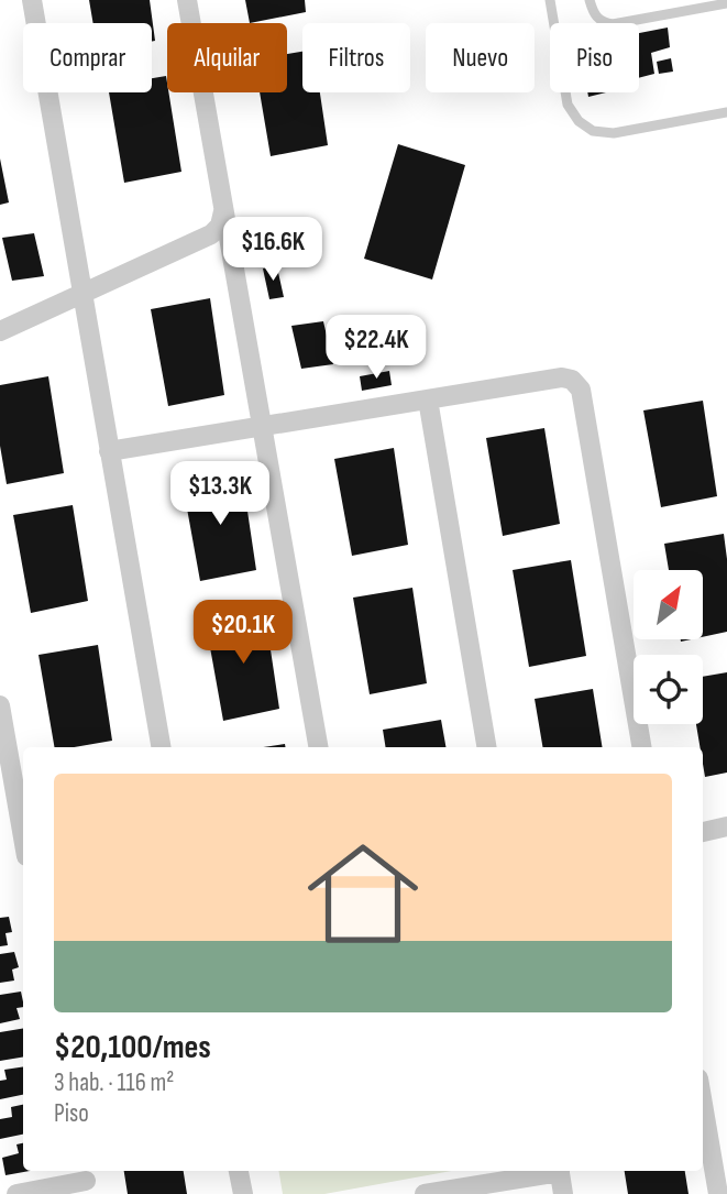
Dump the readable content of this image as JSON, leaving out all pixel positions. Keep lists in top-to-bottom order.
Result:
{
  "north": "top right",
  "page": {
    "chip": [
      "Comprar",
      "Alquilar",
      "Filtros",
      "Nuevo",
      "Piso"
    ],
    "price": [
      "$16.6K",
      "$22.4K",
      "$13.3K",
      "$20.1K"
    ],
    "list": [
      {
        "name": "$20,100/mes",
        "note": "3 hab. · 116 m² · Piso"
      }
    ]
  }
}
